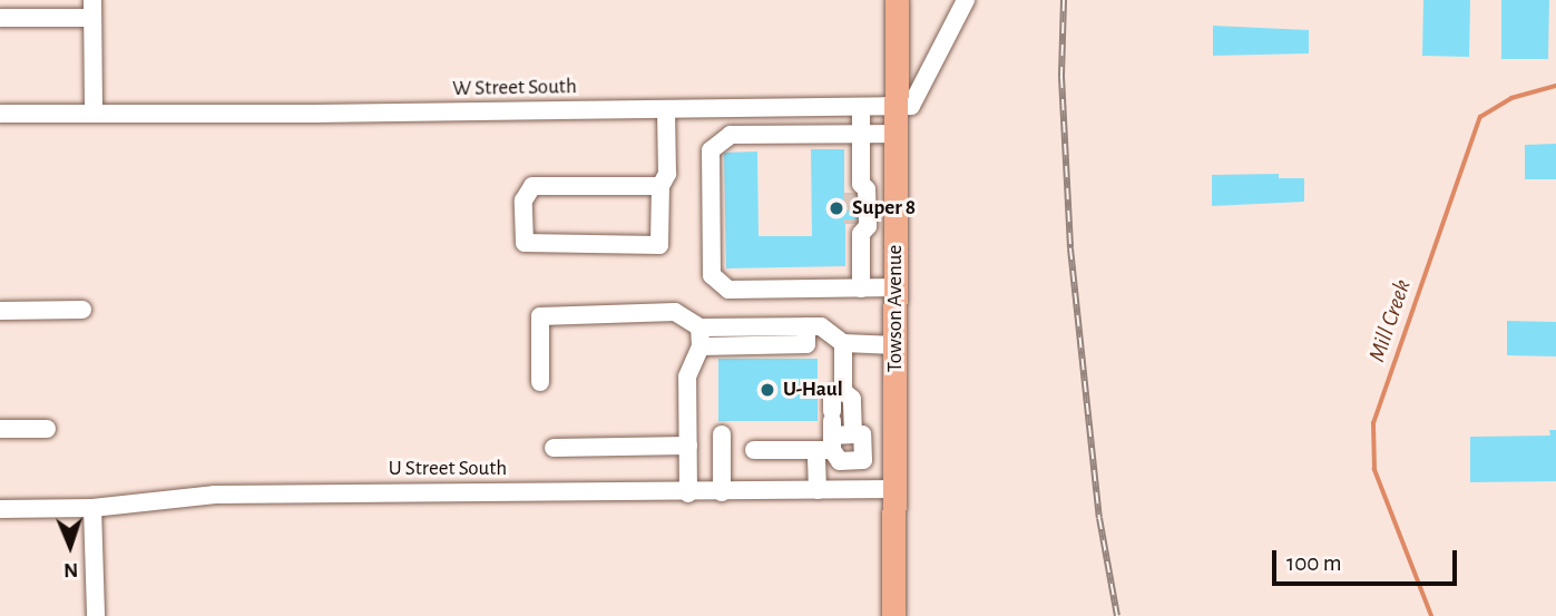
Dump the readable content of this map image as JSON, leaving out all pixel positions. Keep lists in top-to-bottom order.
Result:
{
  "streets": {
    "main road": ["Towson Avenue"],
    "street": ["W Street South", "U Street South"]
  },
  "crossings": [
    ["W Street South", "Towson Avenue"],
    ["Towson Avenue", "U Street South"]
  ],
  "water": ["Mill Creek"],
  "places": ["Super 8", "U-Haul"],
  "scale_bar": "100 m",
  "north": "bottom"
}
